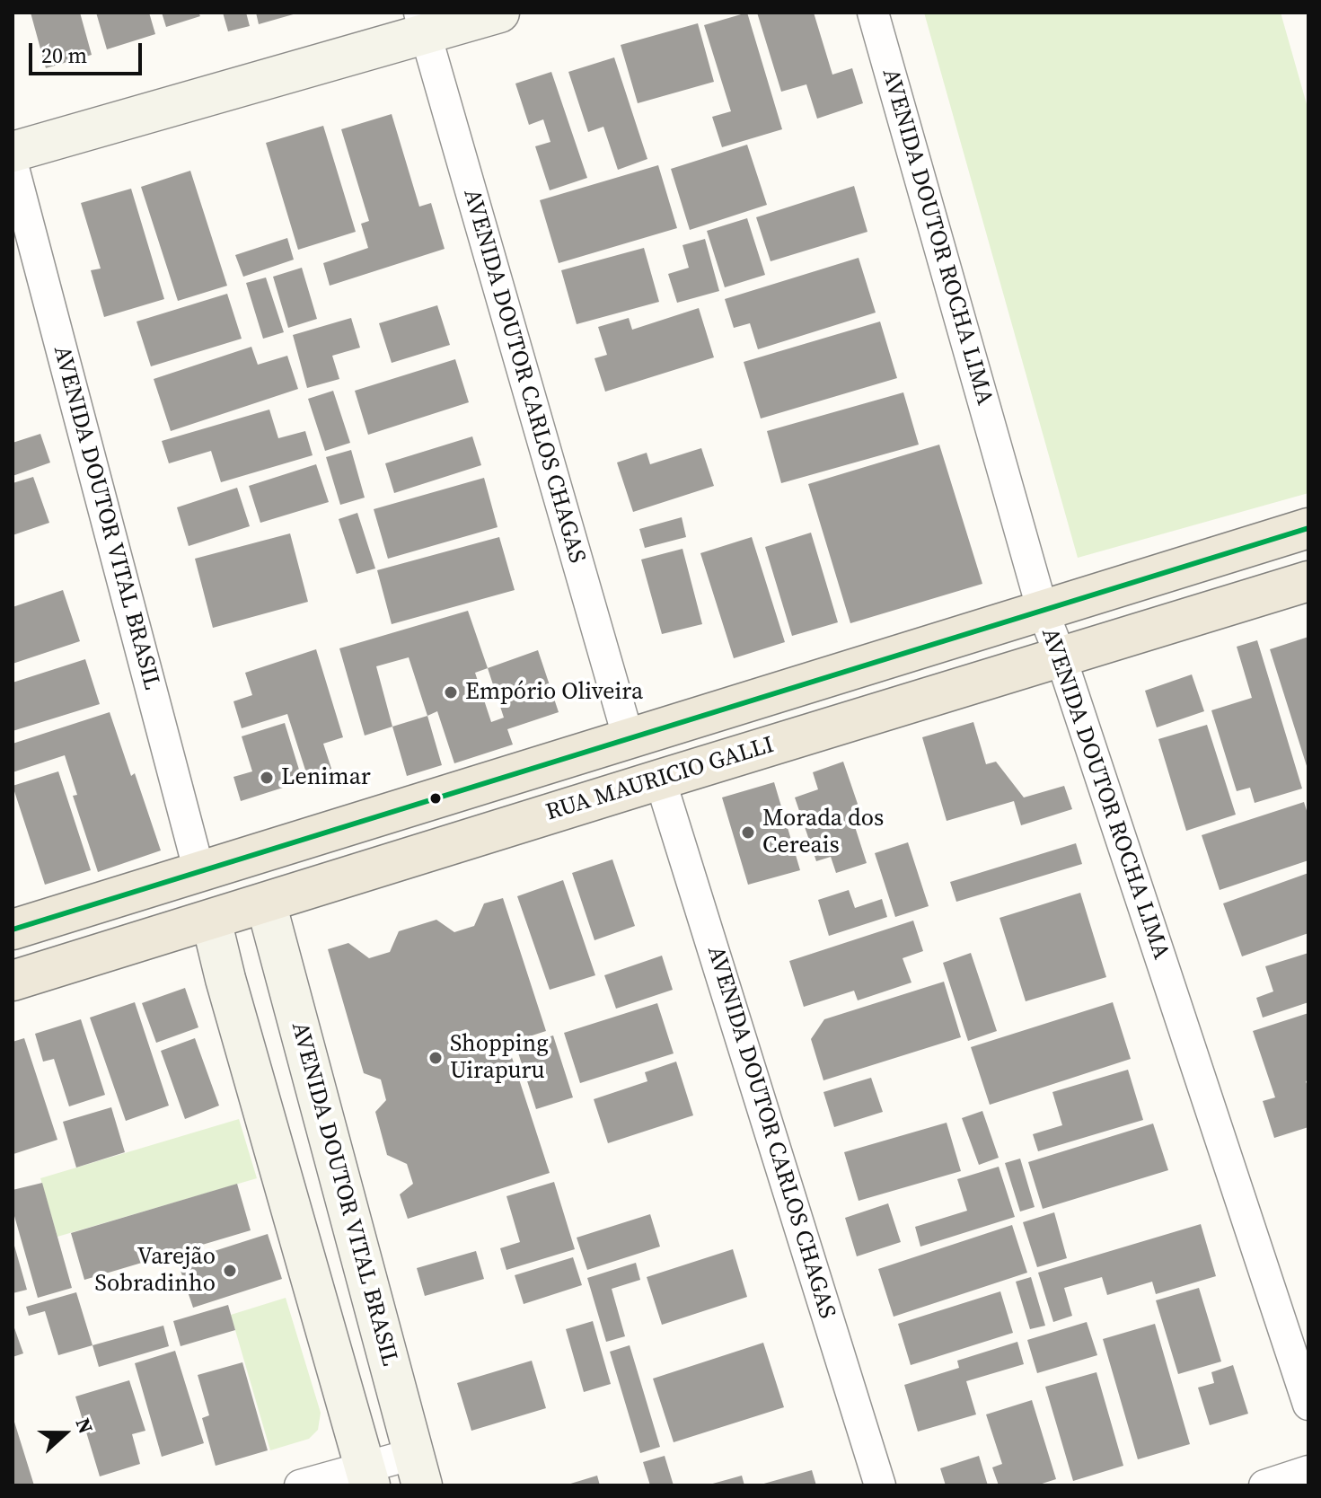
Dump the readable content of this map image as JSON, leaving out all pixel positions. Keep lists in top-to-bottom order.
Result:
{
  "streets": {
    "main road": ["RUA MAURICIO GALLI"],
    "street": ["AVENIDA DOUTOR ROCHA LIMA", "AVENIDA DOUTOR CARLOS CHAGAS", "AVENIDA DOUTOR VITAL BRASIL"]
  },
  "crossings": [
    ["AVENIDA DOUTOR ROCHA LIMA", "RUA MAURICIO GALLI"],
    ["AVENIDA DOUTOR CARLOS CHAGAS", "RUA MAURICIO GALLI"],
    ["AVENIDA DOUTOR VITAL BRASIL", "RUA MAURICIO GALLI"]
  ],
  "places": [
    "Empório Oliveira",
    "Lenimar",
    "Morada dos Cereais",
    "Shopping Uirapuru",
    "Varejão Sobradinho"
  ],
  "scale_bar": "20 m",
  "north": "right"
}
